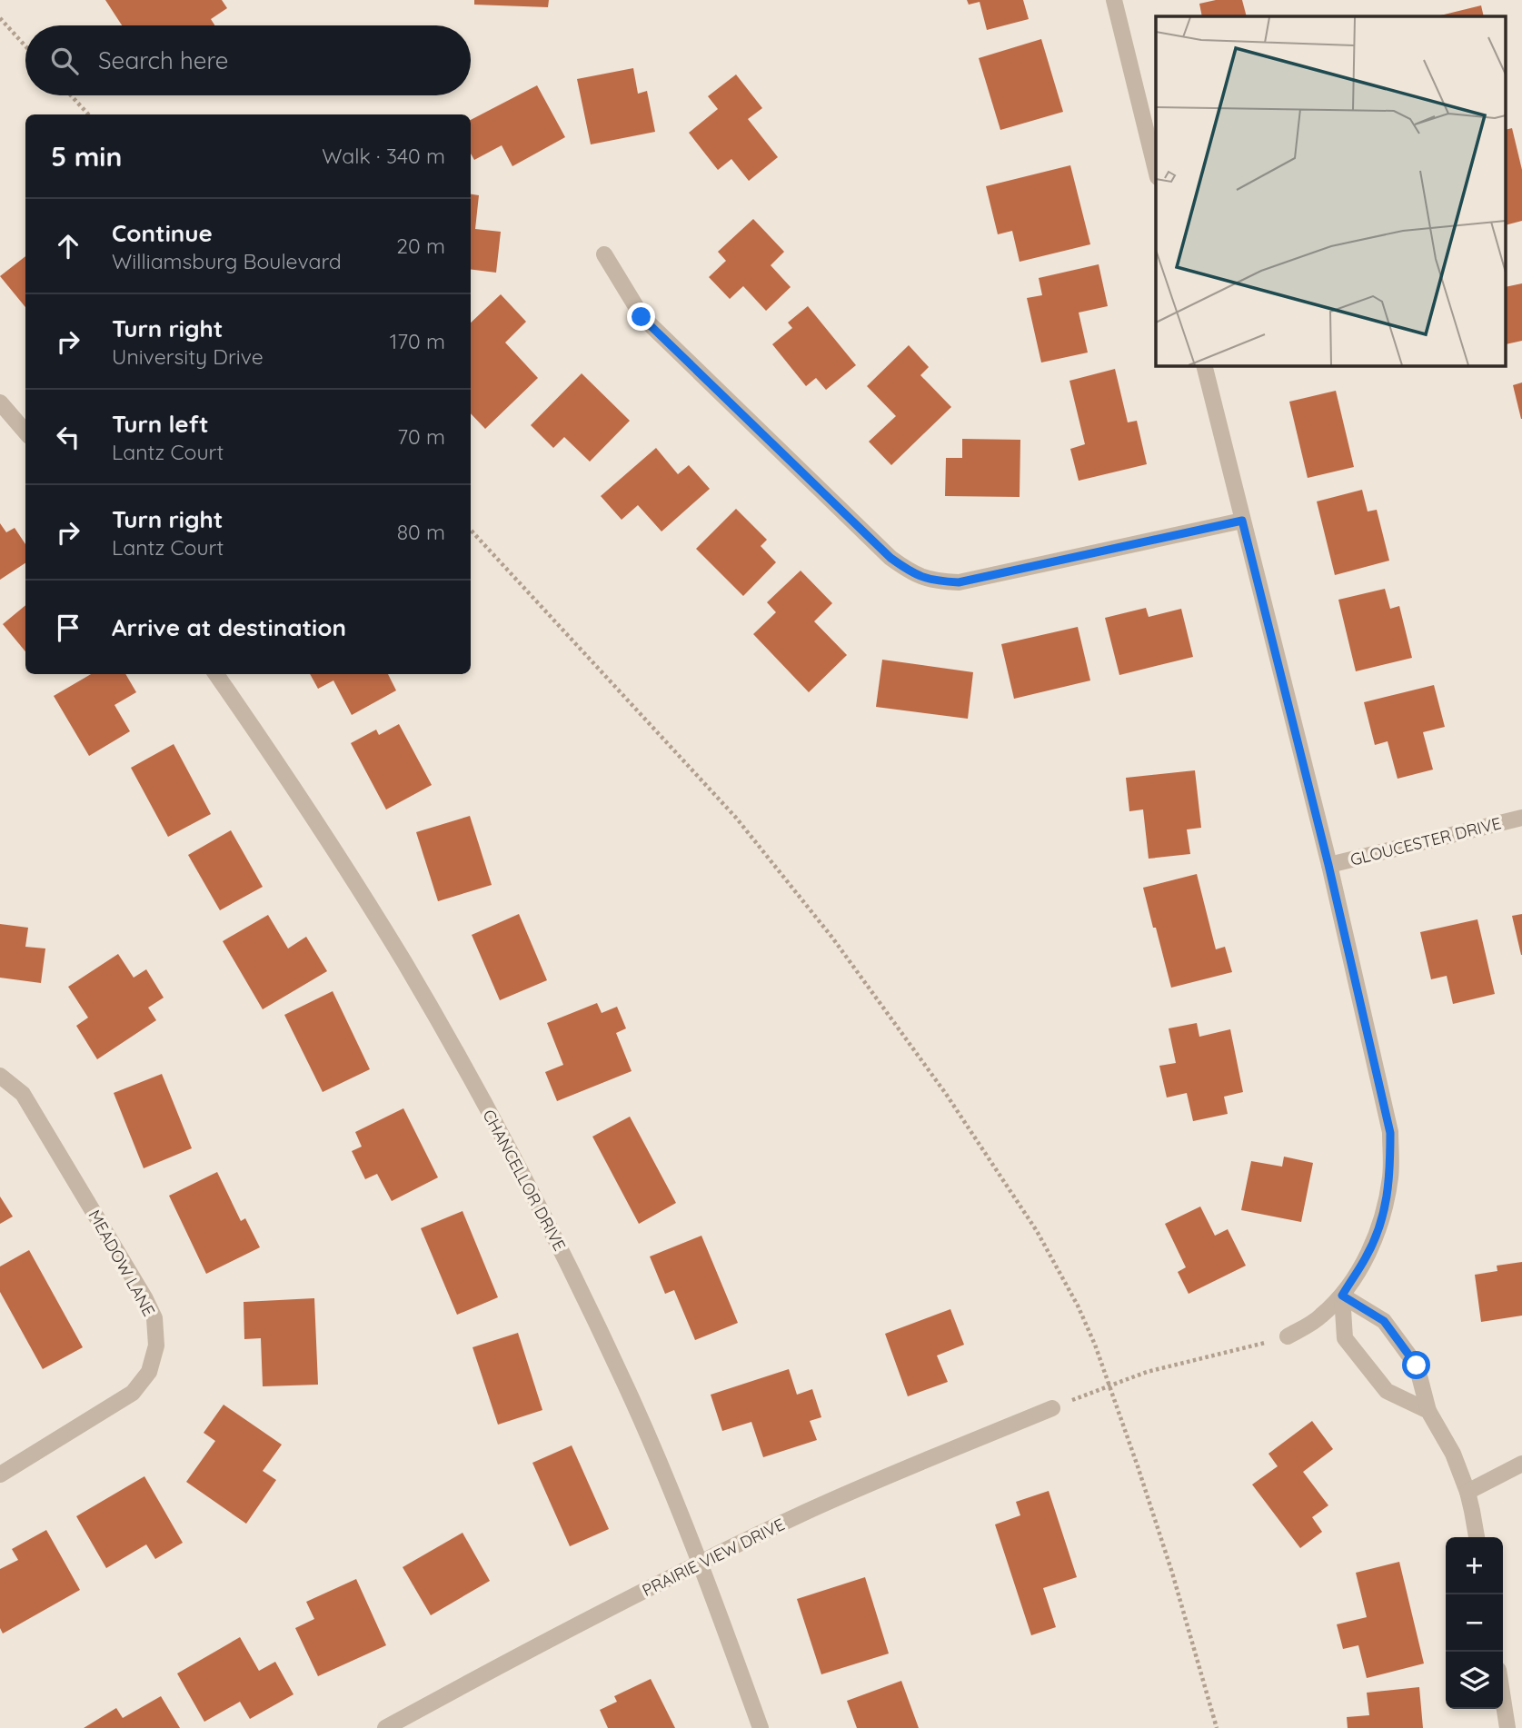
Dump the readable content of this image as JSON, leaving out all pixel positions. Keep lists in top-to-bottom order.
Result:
{
  "streets": {
    "street": [
      "GLOUCESTER DRIVE",
      "CHANCELLOR DRIVE",
      "MEADOW LANE",
      "PRAIRIE VIEW DRIVE"
    ]
  },
  "crossings": [
    ["CHANCELLOR DRIVE", "PRAIRIE VIEW DRIVE"]
  ],
  "page": {
    "search": "Search here",
    "heading": ["5 min", "Walk · 340 m"],
    "list": [
      ["Continue", "Williamsburg Boulevard", "20 m"],
      ["Turn right", "University Drive", "170 m"],
      ["Turn left", "Lantz Court", "70 m"],
      ["Turn right", "Lantz Court", "80 m"],
      "Arrive at destination"
    ],
    "map_buttons": ["+", "−"]
  }
}
